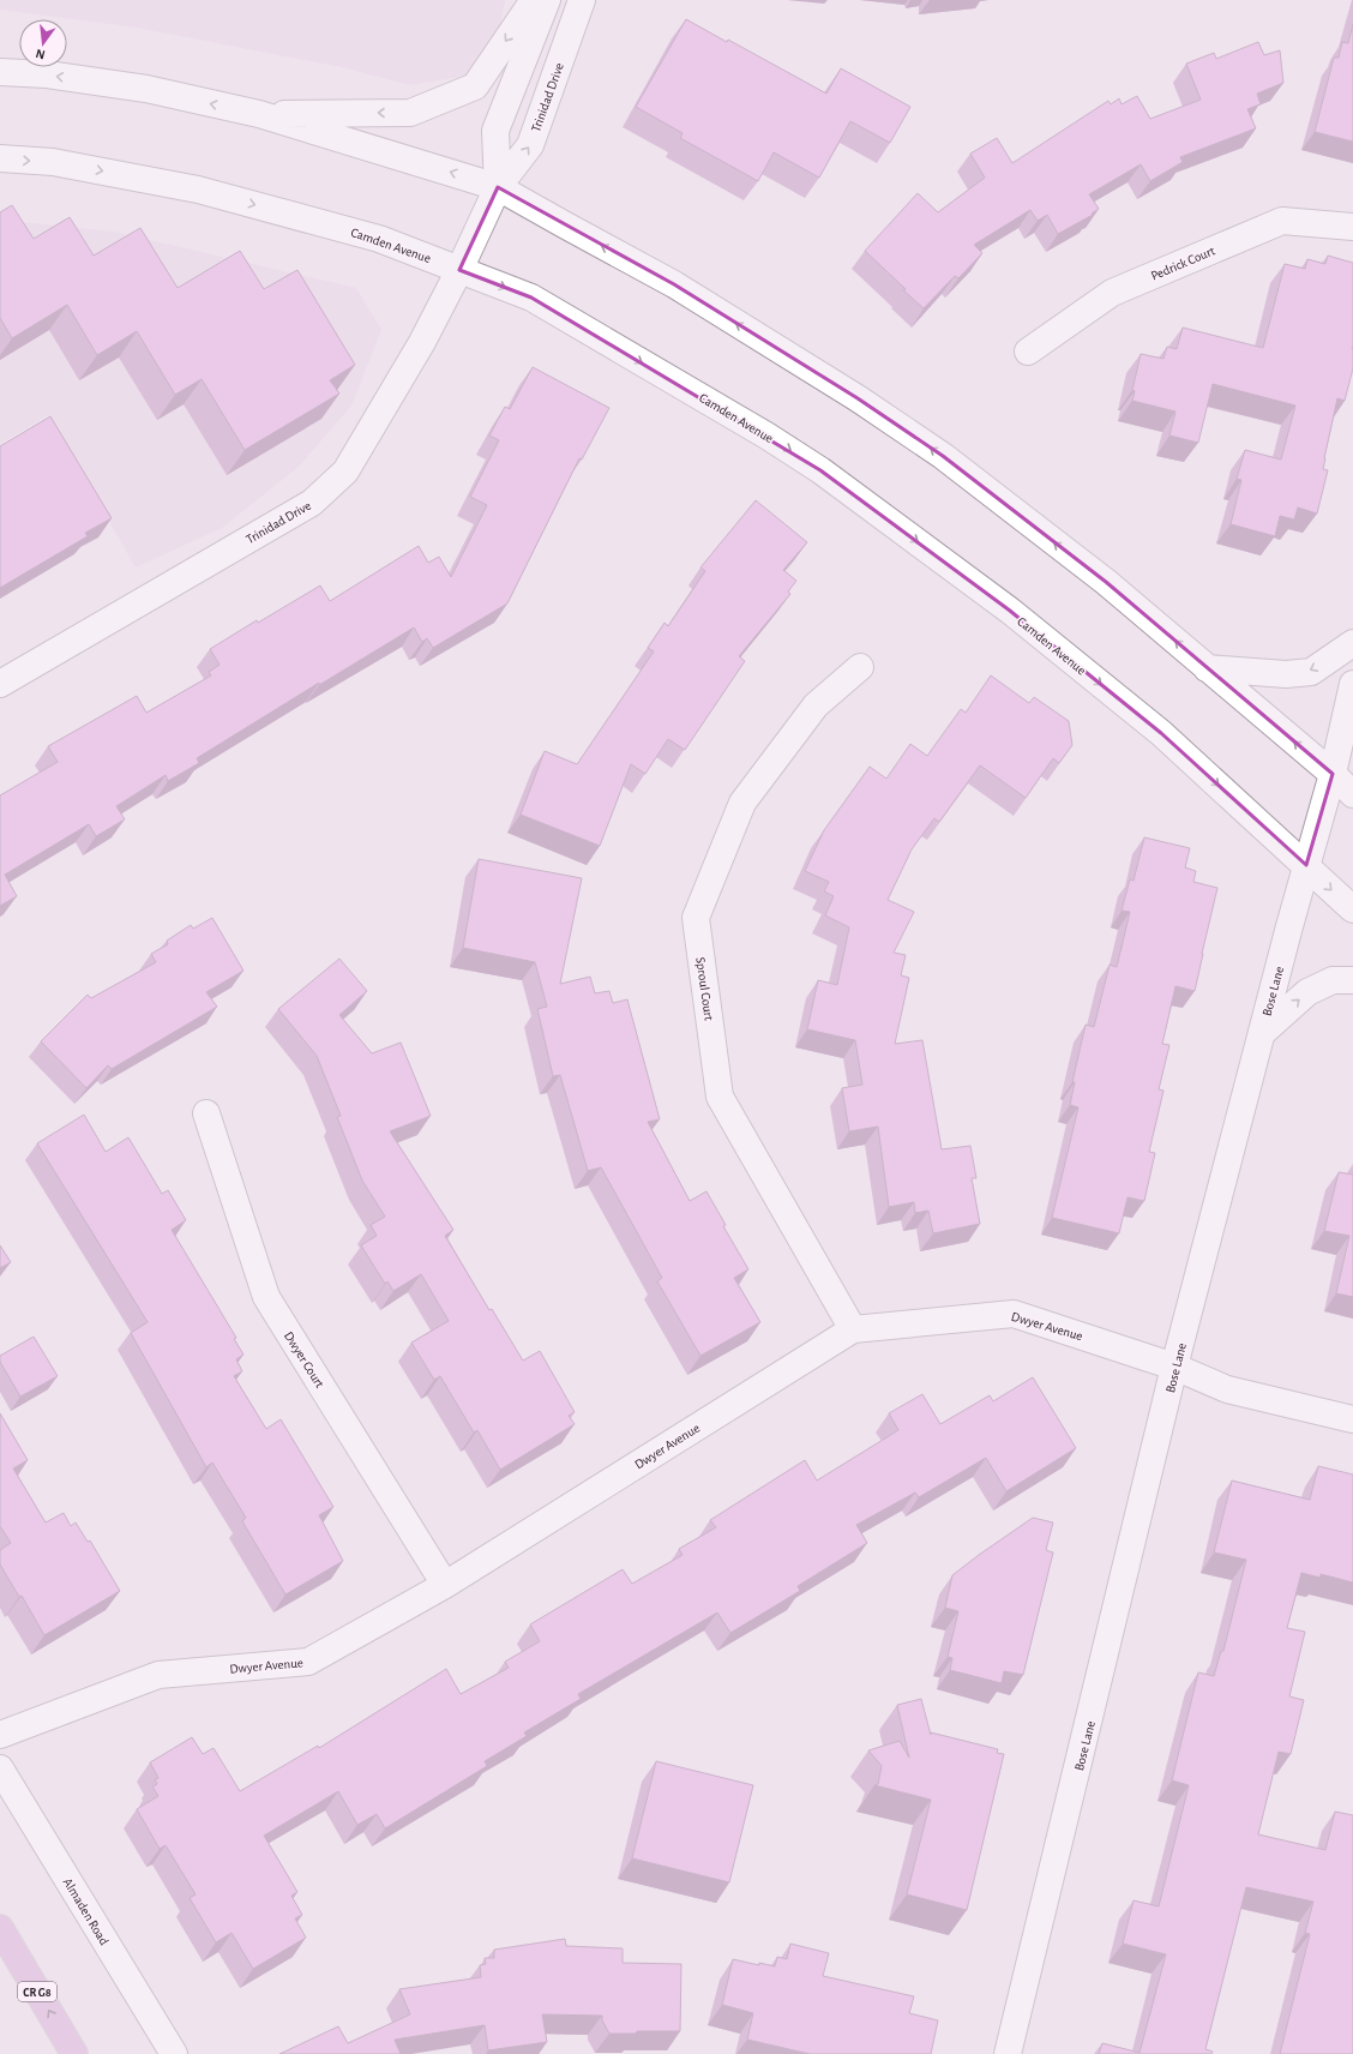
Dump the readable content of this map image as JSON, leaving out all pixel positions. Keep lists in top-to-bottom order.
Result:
{
  "streets": {
    "main road": ["CR G8"],
    "street": [
      "Trinidad Drive",
      "Camden Avenue",
      "Pedrick Court",
      "Sproul Court",
      "Bose Lane",
      "Dwyer Avenue",
      "Dwyer Court",
      "Almaden Road"
    ]
  },
  "crossings": [
    ["Trinidad Drive", "Camden Avenue"],
    ["Camden Avenue", "Bose Lane"],
    ["Sproul Court", "Dwyer Avenue"],
    ["Bose Lane", "Dwyer Avenue"],
    ["Dwyer Avenue", "Dwyer Court"]
  ],
  "north": "bottom"
}
